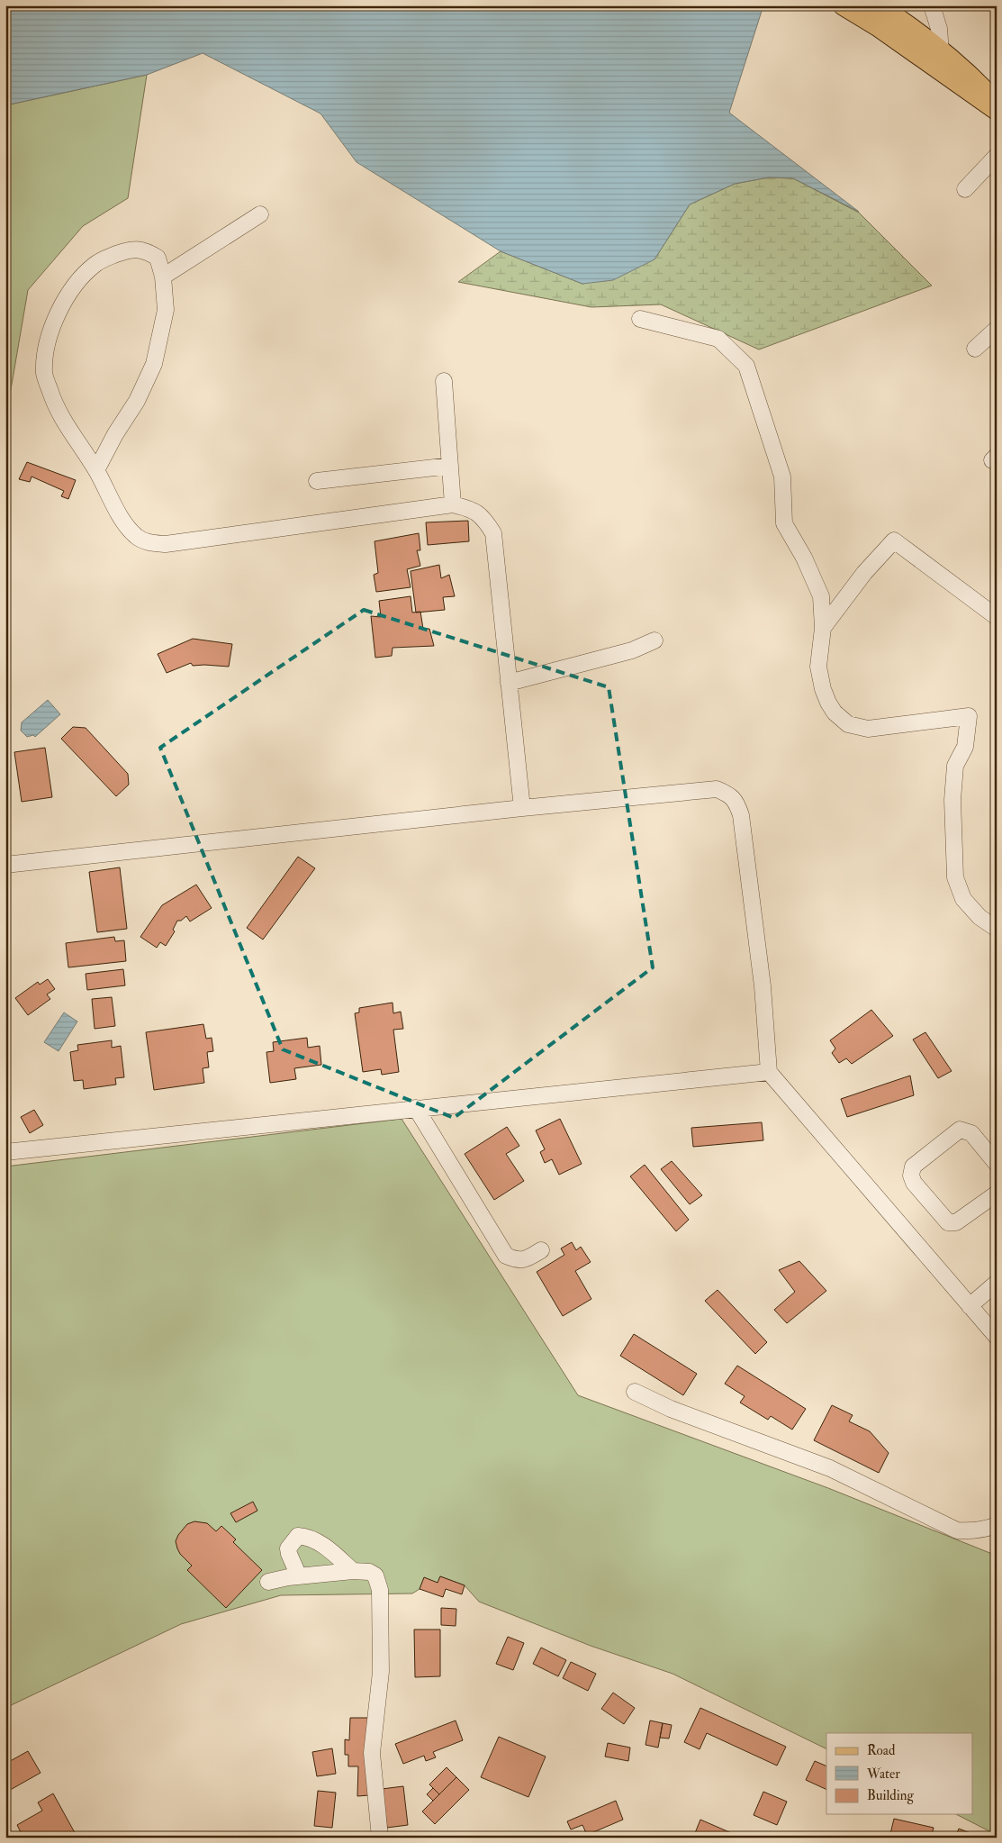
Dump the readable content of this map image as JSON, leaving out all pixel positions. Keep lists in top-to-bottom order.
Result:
{
  "legend": ["Road", "Water", "Building"]
}
